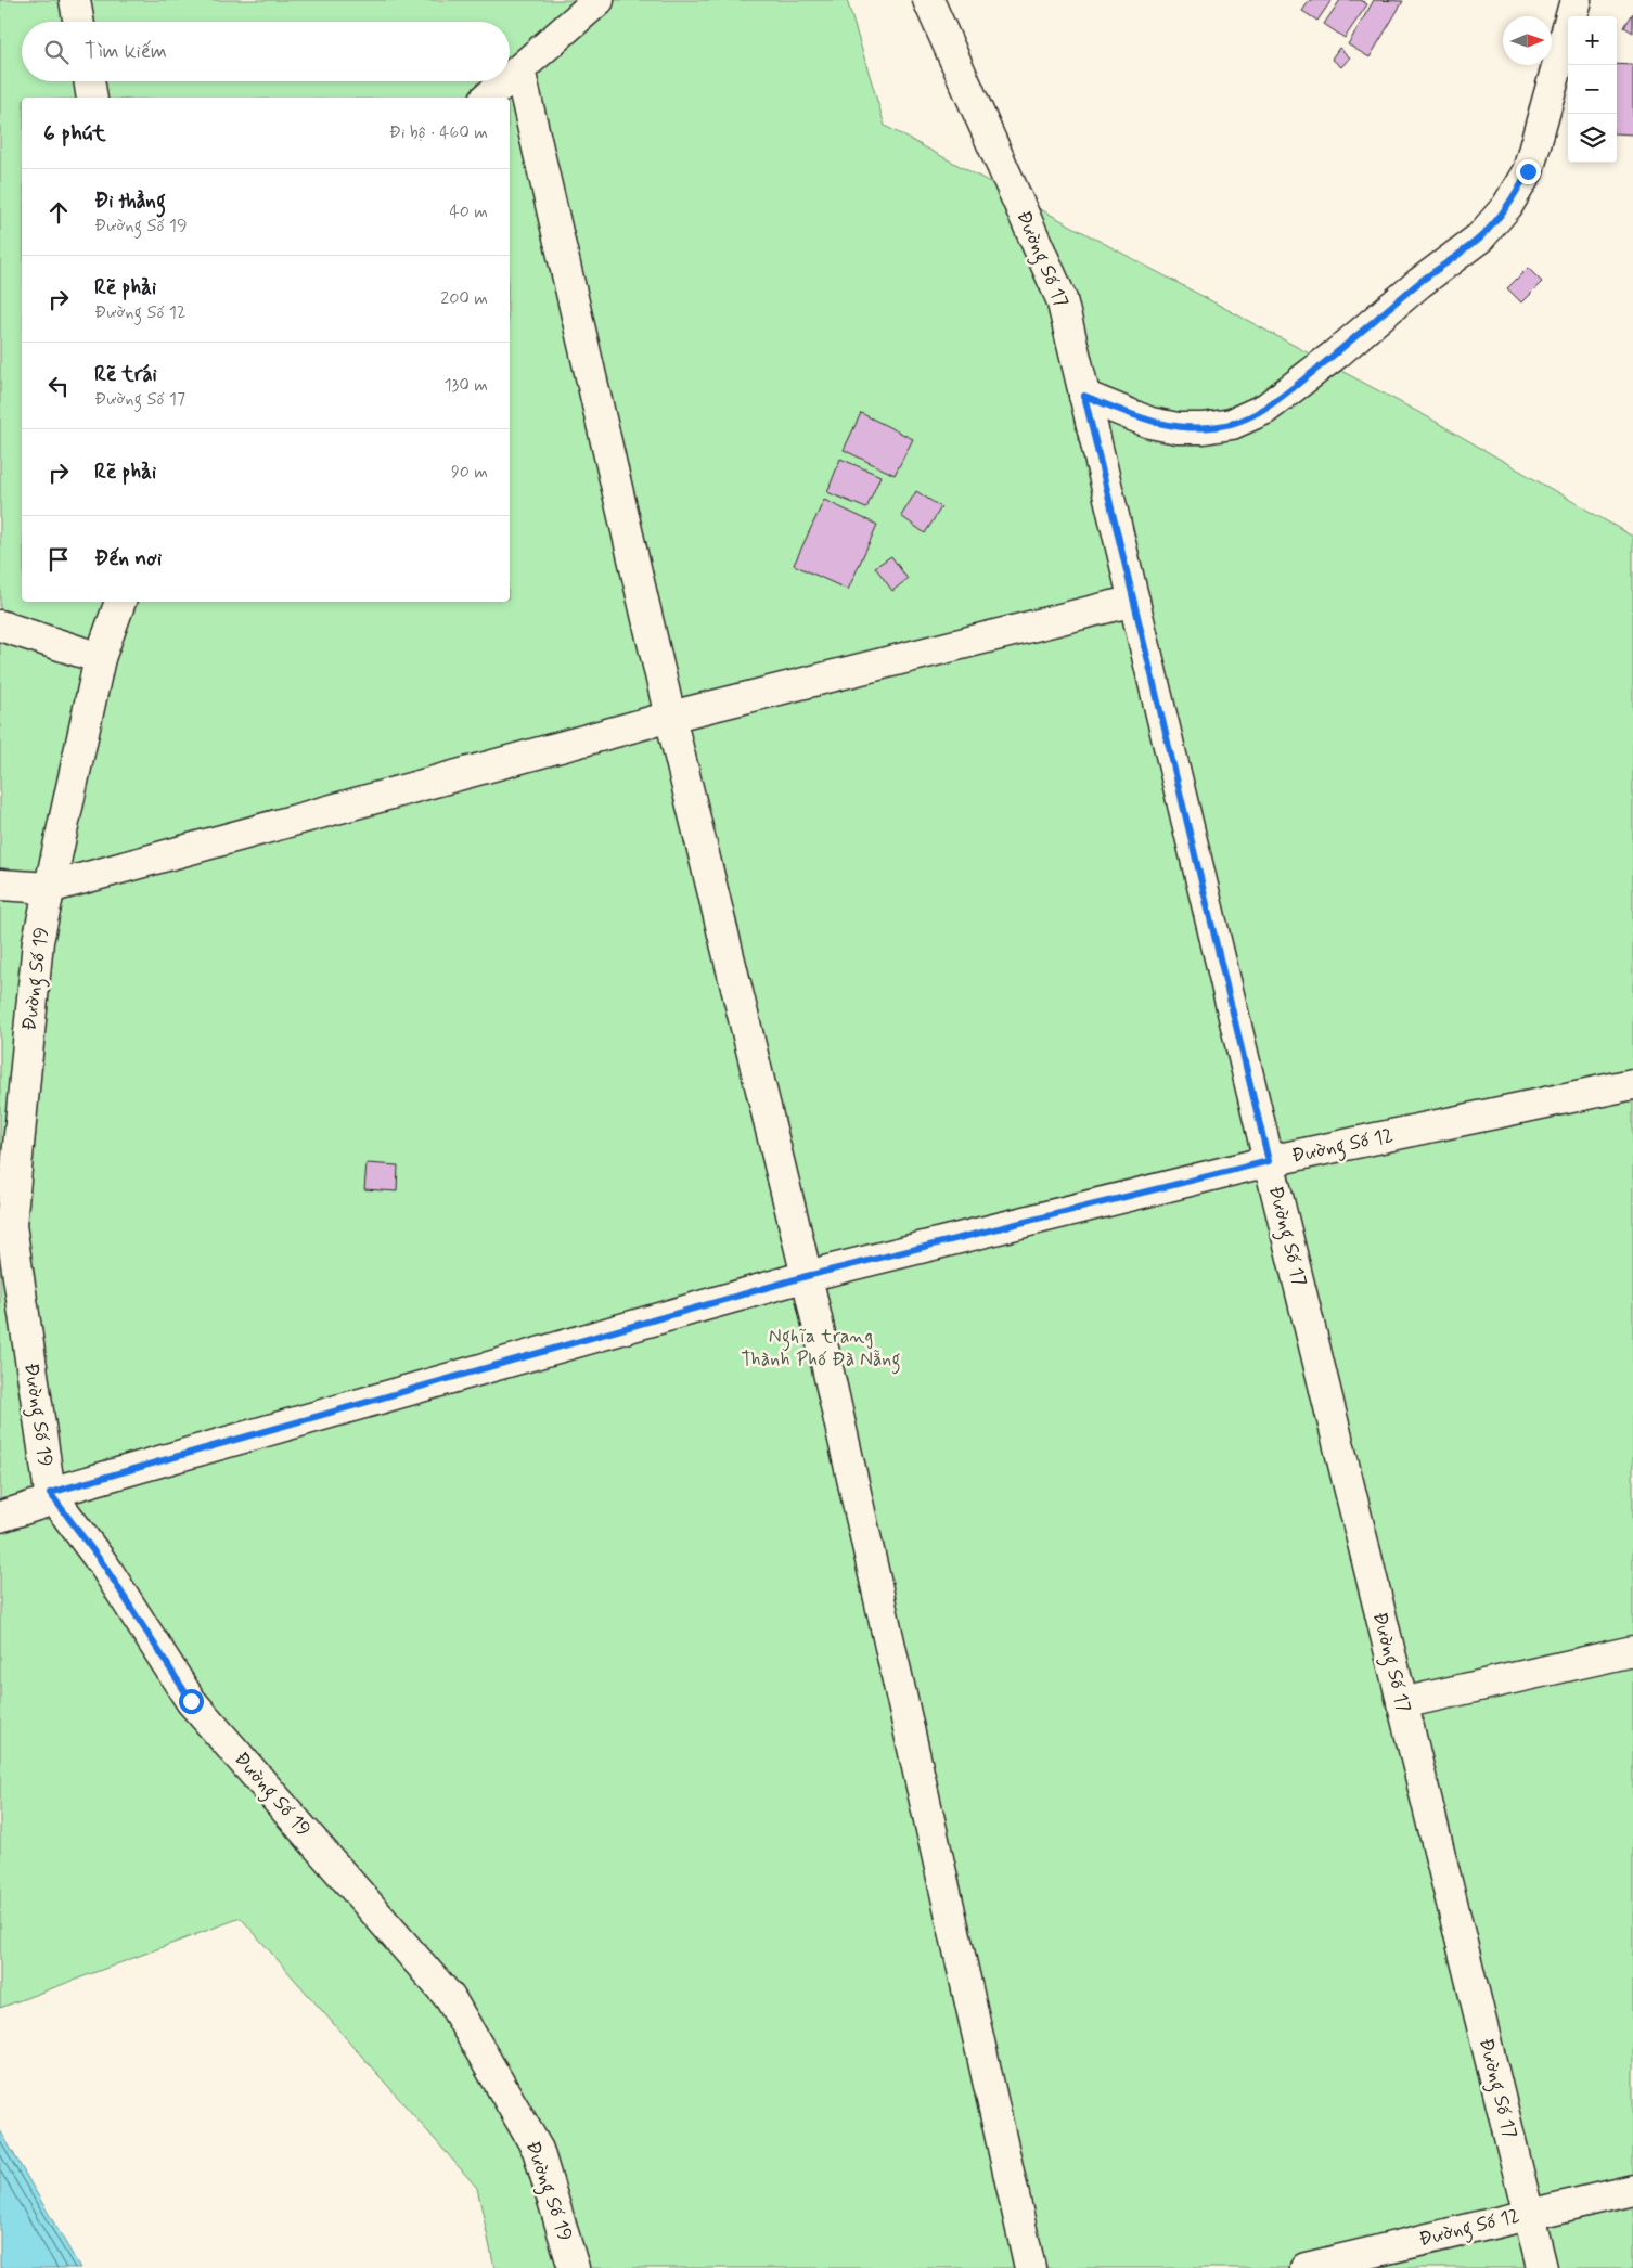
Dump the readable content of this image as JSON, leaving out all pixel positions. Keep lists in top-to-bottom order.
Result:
{
  "streets": {
    "street": ["Đường Số 17", "Đường Số 19", "Đường Số 12"]
  },
  "crossings": [
    ["Đường Số 17", "Đường Số 12"],
    ["Đường Số 19", "Đường Số 12"]
  ],
  "parks": ["Nghĩa trang Thành Phố Đà Nẵng"],
  "north": "right",
  "page": {
    "map_buttons": ["+", "−"],
    "search": "Tìm kiếm",
    "heading": ["6 phút", "Đi bộ · 460 m"],
    "list": [
      ["Đi thẳng", "Đường Số 19", "40 m"],
      ["Rẽ phải", "Đường Số 12", "200 m"],
      ["Rẽ trái", "Đường Số 17", "130 m"],
      ["Rẽ phải", "90 m"],
      "Đến nơi"
    ]
  }
}
